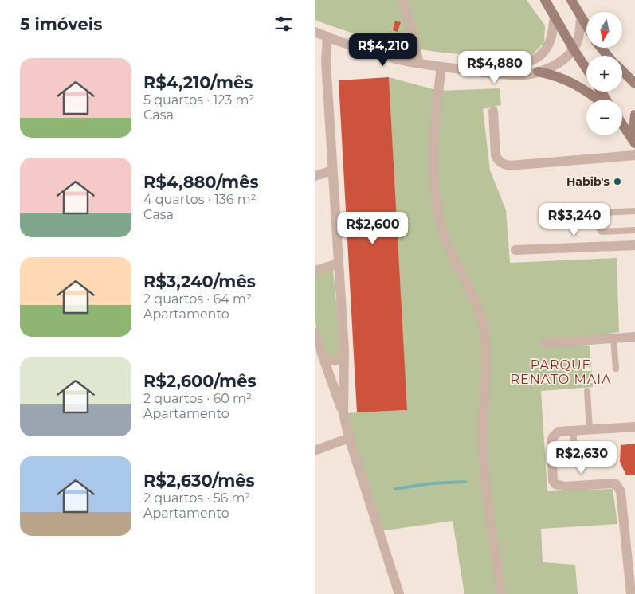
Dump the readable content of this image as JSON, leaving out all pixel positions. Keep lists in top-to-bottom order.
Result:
{
  "districts": ["PARQUE RENATO MAIA"],
  "places": ["Habib's"],
  "north": "bottom",
  "page": {
    "heading": "5 imóveis",
    "map_buttons": ["+", "−"],
    "price": [
      "R$4,210",
      "R$4,880",
      "R$3,240",
      "R$2,600",
      "R$2,630"
    ],
    "list": [
      {
        "name": "R$4,210/mês",
        "note": "5 quartos · 123 m² · Casa"
      },
      {
        "name": "R$4,880/mês",
        "note": "4 quartos · 136 m² · Casa"
      },
      {
        "name": "R$3,240/mês",
        "note": "2 quartos · 64 m² · Apartamento"
      },
      {
        "name": "R$2,600/mês",
        "note": "2 quartos · 60 m² · Apartamento"
      },
      {
        "name": "R$2,630/mês",
        "note": "2 quartos · 56 m² · Apartamento"
      }
    ]
  }
}
